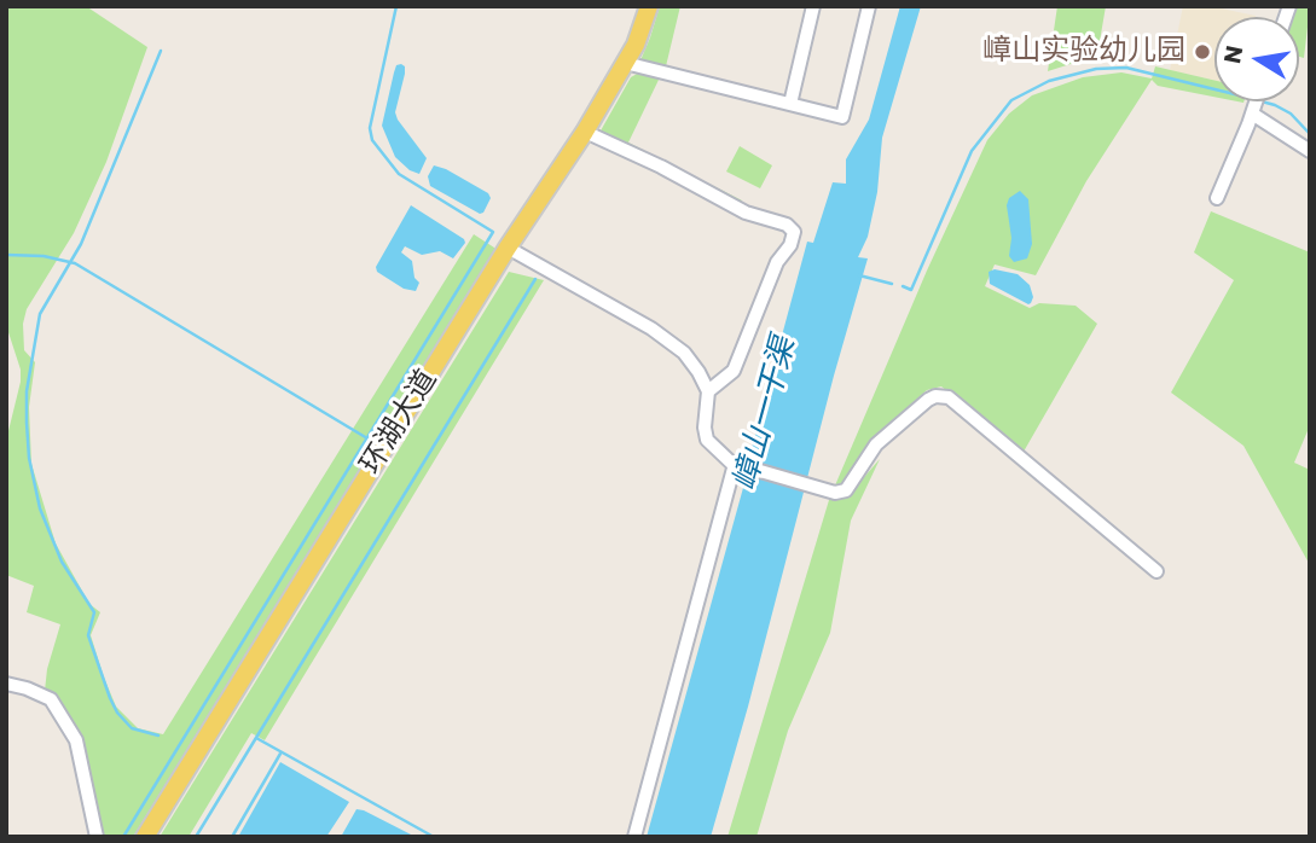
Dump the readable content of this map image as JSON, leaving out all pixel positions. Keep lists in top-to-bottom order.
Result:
{
  "streets": {
    "main road": ["环湖大道"]
  },
  "water": ["嶂山一干渠"],
  "places": ["嶂山实验幼儿园"],
  "north": "left"
}
